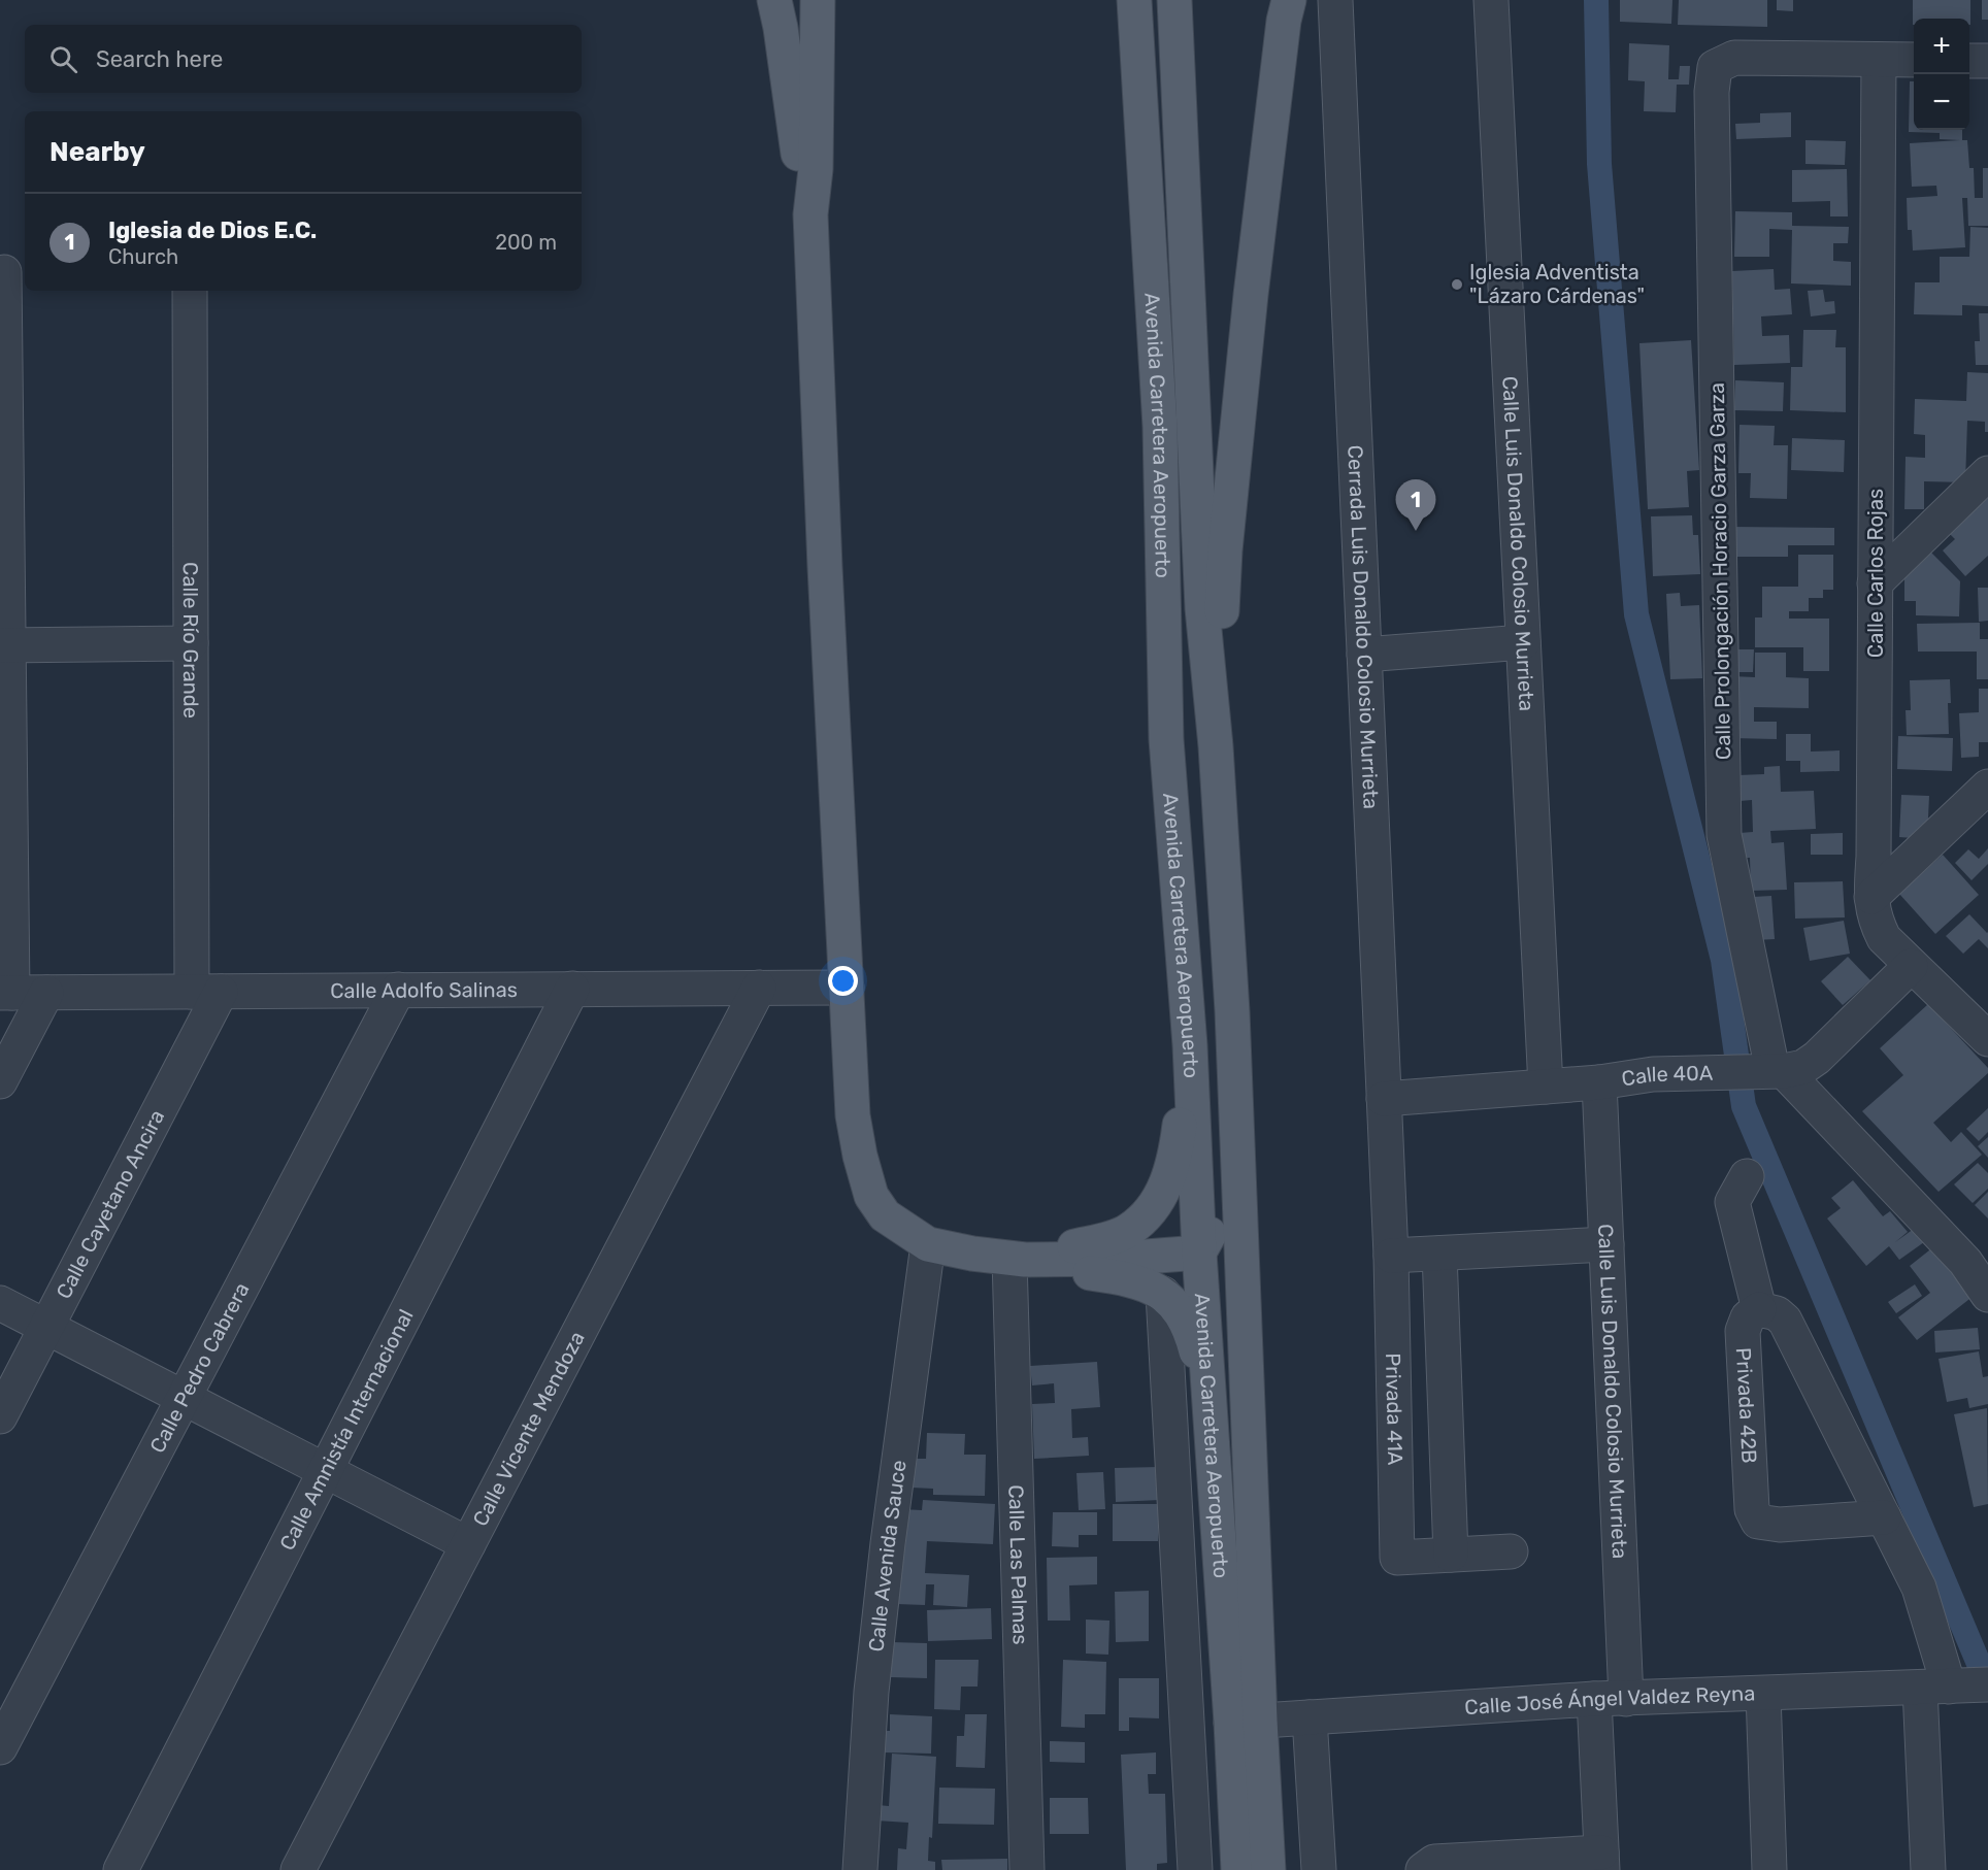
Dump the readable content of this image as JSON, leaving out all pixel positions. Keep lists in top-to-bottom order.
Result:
{
  "streets": {
    "main road": ["Avenida Carretera Aeropuerto"],
    "street": [
      "Calle Luis Donaldo Colosio Murrieta",
      "Calle Prolongación Horacio Garza Garza",
      "Calle Carlos Rojas",
      "Cerrada Luis Donaldo Colosio Murrieta",
      "Calle Río Grande",
      "Calle Adolfo Salinas",
      "Calle 40A",
      "Calle Cayetano Ancira",
      "Calle Pedro Cabrera",
      "Privada 42B",
      "Privada 41A",
      "Calle Vicente Mendoza",
      "Calle Amnistía Internacional",
      "Calle Avenida Sauce",
      "Calle Las Palmas",
      "Calle José Ángel Valdez Reyna"
    ]
  },
  "crossings": [
    ["Avenida Carretera Aeropuerto", "Calle José Ángel Valdez Reyna"],
    ["Calle Luis Donaldo Colosio Murrieta", "Calle 40A"],
    ["Calle Luis Donaldo Colosio Murrieta", "Calle José Ángel Valdez Reyna"],
    ["Calle Prolongación Horacio Garza Garza", "Calle Carlos Rojas"],
    ["Calle Prolongación Horacio Garza Garza", "Calle 40A"],
    ["Calle Carlos Rojas", "Calle 40A"],
    ["Cerrada Luis Donaldo Colosio Murrieta", "Calle 40A"],
    ["Cerrada Luis Donaldo Colosio Murrieta", "Privada 41A"],
    ["Calle Río Grande", "Calle Adolfo Salinas"],
    ["Calle Río Grande", "Calle Cayetano Ancira"],
    ["Calle Adolfo Salinas", "Calle Cayetano Ancira"],
    ["Calle Adolfo Salinas", "Calle Pedro Cabrera"],
    ["Calle Adolfo Salinas", "Calle Vicente Mendoza"],
    ["Calle Adolfo Salinas", "Calle Amnistía Internacional"]
  ],
  "places": ["Iglesia Adventista \"Lázaro Cárdenas\""],
  "page": {
    "map_buttons": ["+", "−"],
    "search": "Search here",
    "heading": "Nearby",
    "list": [
      {
        "mark": "1",
        "name": "Iglesia de Dios E.C.",
        "note": "Church",
        "value": "200 m"
      }
    ],
    "pins": "1"
  }
}
